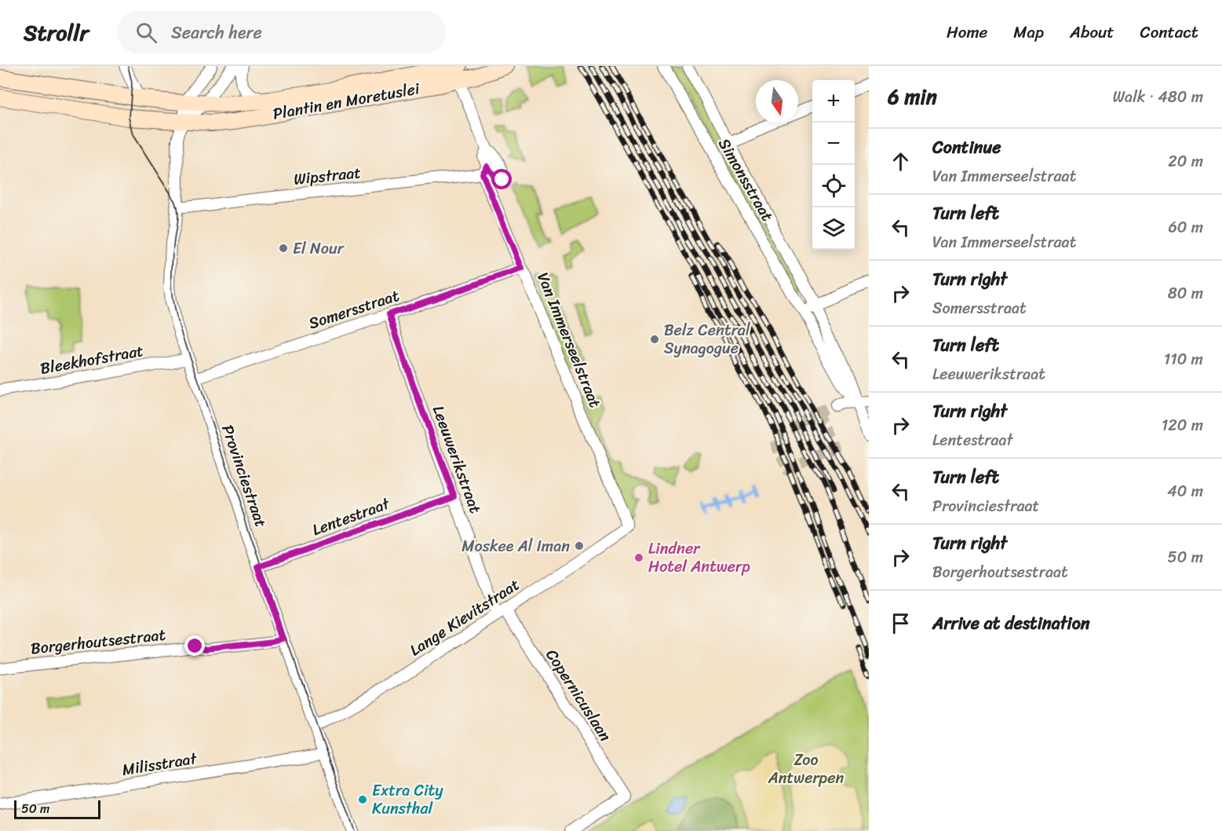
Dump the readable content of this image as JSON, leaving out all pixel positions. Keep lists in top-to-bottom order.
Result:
{
  "streets": {
    "main road": ["Plantin en Moretuslei"],
    "street": [
      "Wipstraat",
      "Simonsstraat",
      "Somersstraat",
      "Van Immerseelstraat",
      "Bleekhofstraat",
      "Leeuwerikstraat",
      "Provinciestraat",
      "Lentestraat",
      "Lange Kievitstraat",
      "Borgerhoutsestraat",
      "Copernicuslaan",
      "Milisstraat"
    ]
  },
  "crossings": [
    ["Plantin en Moretuslei", "Van Immerseelstraat"],
    ["Plantin en Moretuslei", "Provinciestraat"],
    ["Wipstraat", "Van Immerseelstraat"],
    ["Wipstraat", "Provinciestraat"],
    ["Somersstraat", "Van Immerseelstraat"],
    ["Somersstraat", "Leeuwerikstraat"],
    ["Somersstraat", "Provinciestraat"],
    ["Van Immerseelstraat", "Lange Kievitstraat"],
    ["Bleekhofstraat", "Provinciestraat"],
    ["Leeuwerikstraat", "Lentestraat"],
    ["Leeuwerikstraat", "Lange Kievitstraat"],
    ["Leeuwerikstraat", "Copernicuslaan"],
    ["Provinciestraat", "Lentestraat"],
    ["Provinciestraat", "Lange Kievitstraat"],
    ["Provinciestraat", "Borgerhoutsestraat"],
    ["Provinciestraat", "Milisstraat"],
    ["Lange Kievitstraat", "Copernicuslaan"]
  ],
  "parks": ["Zoo Antwerpen"],
  "places": [
    "El Nour",
    "Belz Central Synagogue",
    "Moskee Al Iman",
    "Lindner Hotel Antwerp",
    "Extra City Kunsthal"
  ],
  "scale_bar": "50 m",
  "north": "bottom",
  "page": {
    "header": "Strollr",
    "search": "Search here",
    "nav": [
      "Home",
      "Map",
      "About",
      "Contact"
    ],
    "heading": ["6 min", "Walk · 480 m"],
    "map_buttons": ["+", "−"],
    "list": [
      ["Continue", "Van Immerseelstraat", "20 m"],
      ["Turn left", "Van Immerseelstraat", "60 m"],
      ["Turn right", "Somersstraat", "80 m"],
      ["Turn left", "Leeuwerikstraat", "110 m"],
      ["Turn right", "Lentestraat", "120 m"],
      ["Turn left", "Provinciestraat", "40 m"],
      ["Turn right", "Borgerhoutsestraat", "50 m"],
      "Arrive at destination"
    ],
    "scale": "50 m"
  }
}
